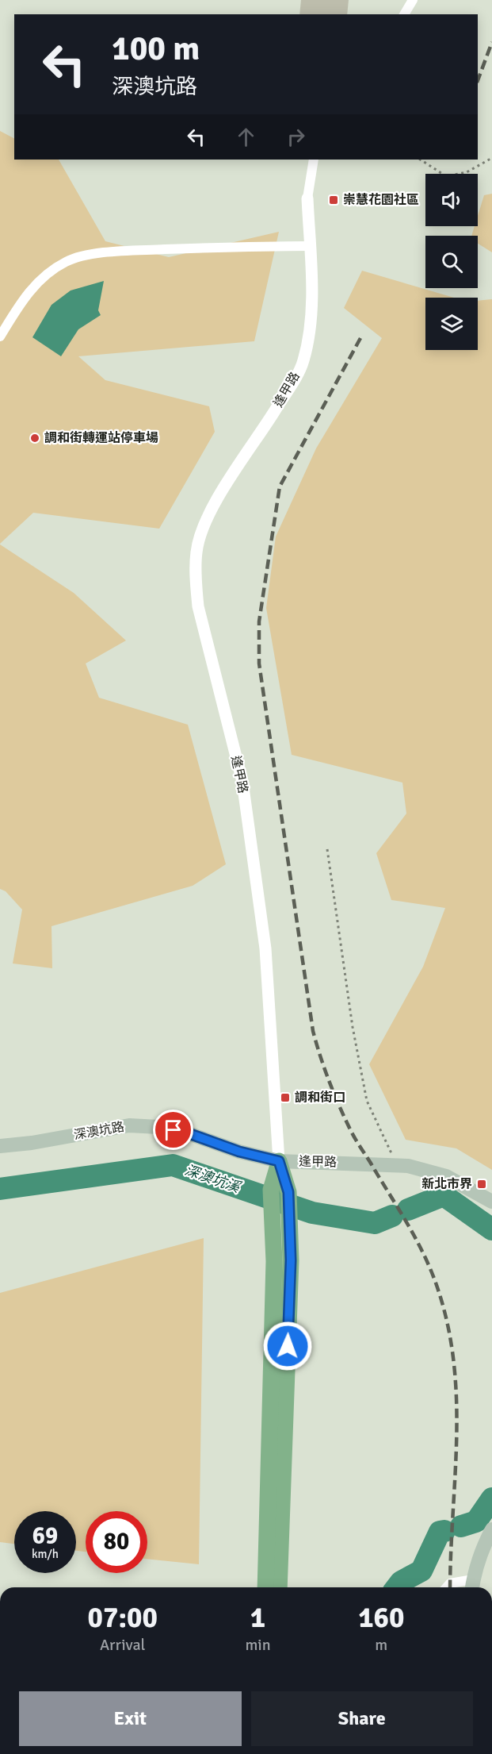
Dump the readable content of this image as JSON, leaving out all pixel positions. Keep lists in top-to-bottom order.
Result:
{
  "streets": {
    "main road": ["逢甲路", "深澳坑路"]
  },
  "crossings": [
    ["逢甲路", "深澳坑路"]
  ],
  "water": ["深澳坑溪"],
  "places": {
    "transit": ["崇慧花園社區", "調和街口", "新北市界"],
    "other": ["調和街轉運站停車場"]
  },
  "page": {
    "turn": ["100 m", "深澳坑路"],
    "speed": "69 km/h",
    "limit": "80",
    "eta": [
      "07:00",
      "Arrival",
      "1",
      "min",
      "160",
      "m"
    ],
    "buttons": ["Exit", "Share"]
  }
}
